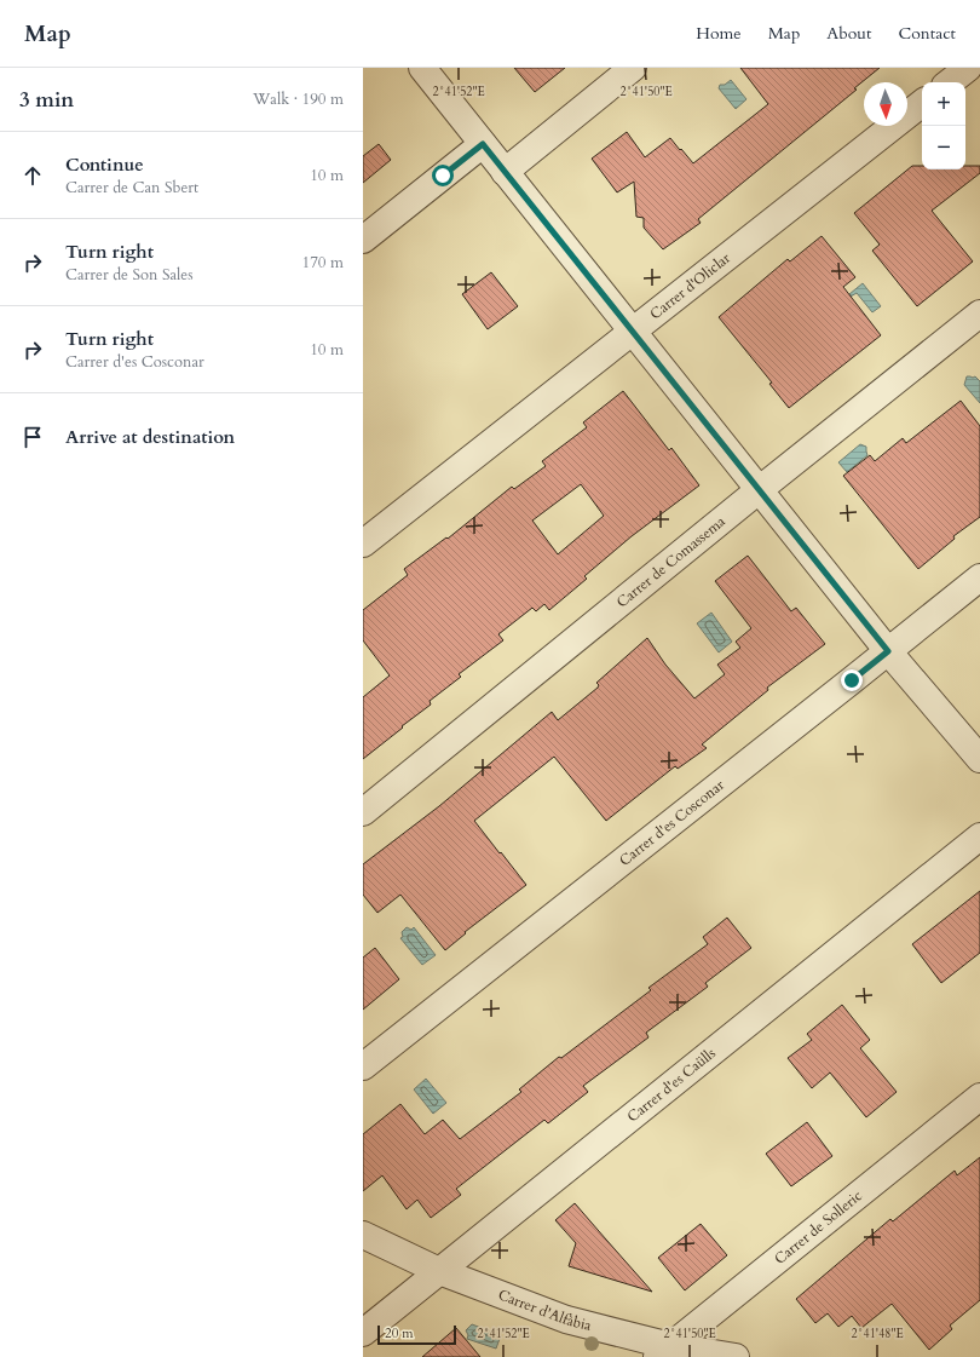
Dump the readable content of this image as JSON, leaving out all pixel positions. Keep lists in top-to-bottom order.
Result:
{
  "streets": {
    "street": [
      "Carrer d'Oliclar",
      "Carrer de Comassema",
      "Carrer d'es Cosconar",
      "Carrer d'es Caülls",
      "Carrer de Solleric",
      "Carrer d'Alfàbia"
    ]
  },
  "crossings": [
    ["Carrer d'es Caülls", "Carrer d'Alfàbia"],
    ["Carrer de Solleric", "Carrer d'Alfàbia"]
  ],
  "scale_bar": "20 m",
  "north": "bottom",
  "page": {
    "header": "Map",
    "nav": [
      "Home",
      "Map",
      "About",
      "Contact"
    ],
    "heading": ["3 min", "Walk · 190 m"],
    "map_buttons": ["+", "−"],
    "list": [
      ["Continue", "Carrer de Can Sbert", "10 m"],
      ["Turn right", "Carrer de Son Sales", "170 m"],
      ["Turn right", "Carrer d'es Cosconar", "10 m"],
      "Arrive at destination"
    ],
    "scale": "20 m"
  },
  "coordinates": ["2°41'52\"E", "2°41'50\"E", "2°41'48\"E"]
}
